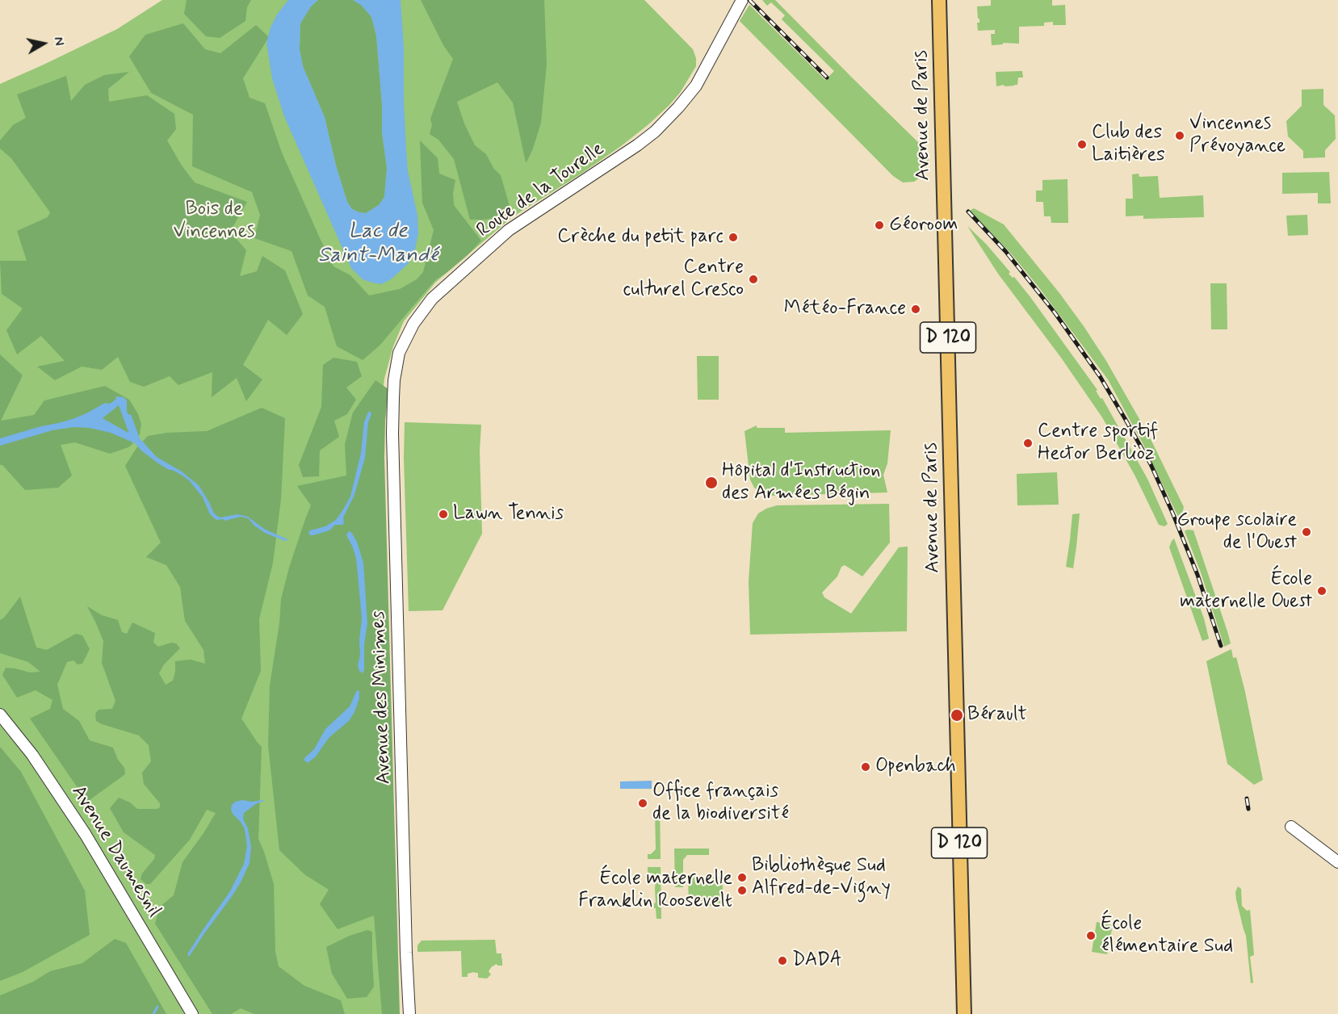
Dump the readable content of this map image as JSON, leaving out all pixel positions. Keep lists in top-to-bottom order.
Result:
{
  "streets": {
    "main road": ["Avenue de Paris", "D 120"],
    "street": ["Route de la Tourelle", "Avenue des Minimes", "Avenue Daumesnil"]
  },
  "crossings": [
    ["Route de la Tourelle", "Avenue des Minimes"]
  ],
  "water": ["Lac de Saint-Mandé"],
  "parks": ["Bois de Vincennes"],
  "places": [
    "Vincennes Prévoyance",
    "Club des Laitières",
    "Géoroom",
    "Crèche du petit parc",
    "Centre culturel Cresco",
    "Météo-France",
    "Centre sportif Hector Berlioz",
    "Hôpital d'Instruction des Armées Bégin",
    "Lawn Tennis",
    "Groupe scolaire de l'Ouest",
    "École maternelle Ouest",
    "Bérault",
    "Openbach",
    "Office français de la biodiversité",
    "Bibliothèque Sud Alfred-de-Vigny",
    "École maternelle Franklin Roosevelt",
    "École élémentaire Sud",
    "DADA"
  ],
  "north": "right"
}
